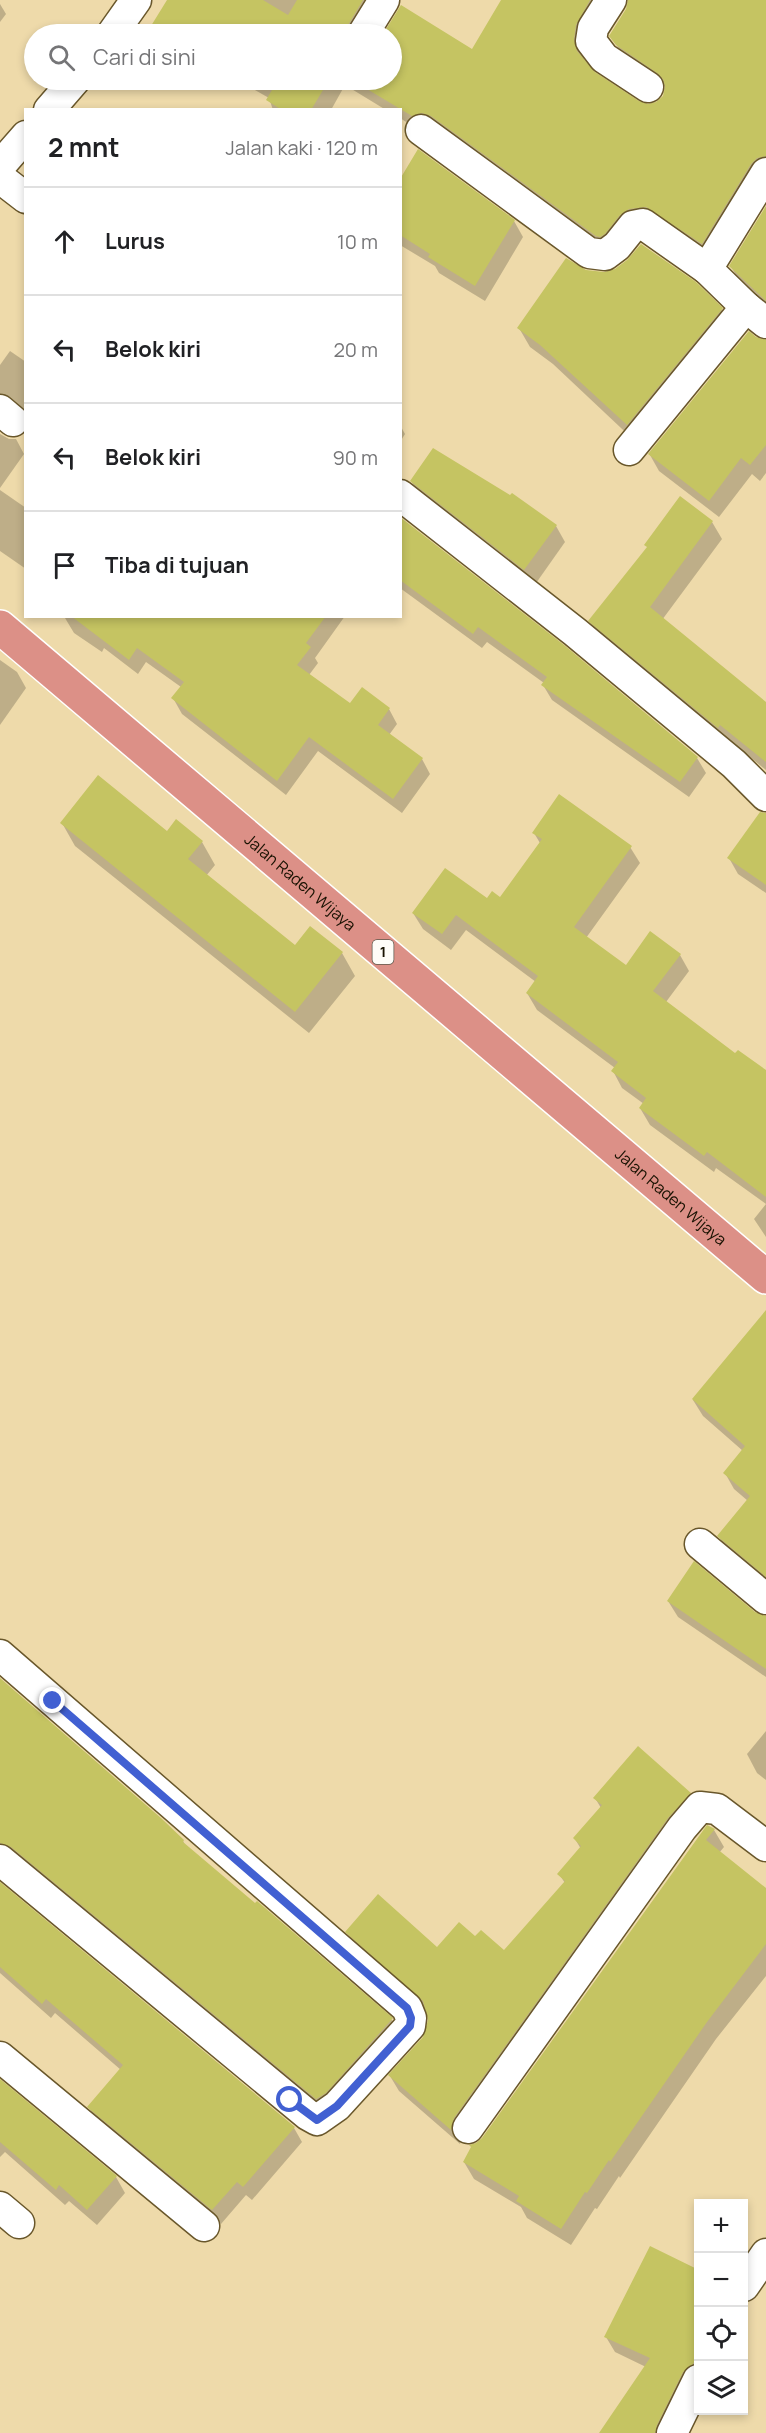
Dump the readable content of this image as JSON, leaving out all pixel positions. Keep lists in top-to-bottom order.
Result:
{
  "streets": {
    "highway": ["Jalan Raden Wijaya", "1"]
  },
  "page": {
    "search": "Cari di sini",
    "heading": ["2 mnt", "Jalan kaki · 120 m"],
    "list": [
      ["Lurus", "10 m"],
      ["Belok kiri", "20 m"],
      ["Belok kiri", "90 m"],
      "Tiba di tujuan"
    ],
    "map_buttons": ["+", "−"]
  }
}
